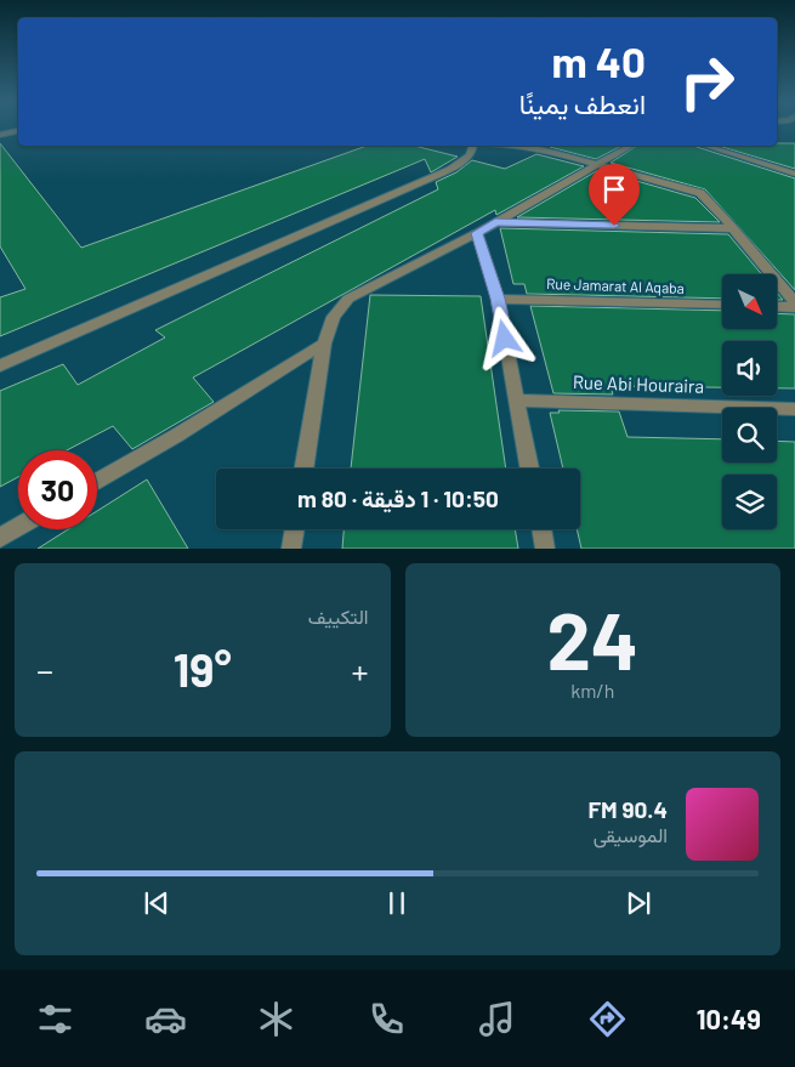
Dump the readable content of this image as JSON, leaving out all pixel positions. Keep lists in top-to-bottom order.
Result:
{
  "streets": {
    "street": ["Rue Jamarat Al Aqaba", "Rue Abi Houraira"]
  },
  "north": "bottom right",
  "page": {
    "turn": ["40 m", "انعطف يمينًا"],
    "limit": "30",
    "trip": "10:50 · 1 دقيقة · 80 m",
    "tile": [
      ["24", "km/h"],
      "التكييف"
    ],
    "heat": ["−", "19°", "+"],
    "song": ["90.4 FM", "الموسيقى"],
    "tabs": "10:49"
  }
}
